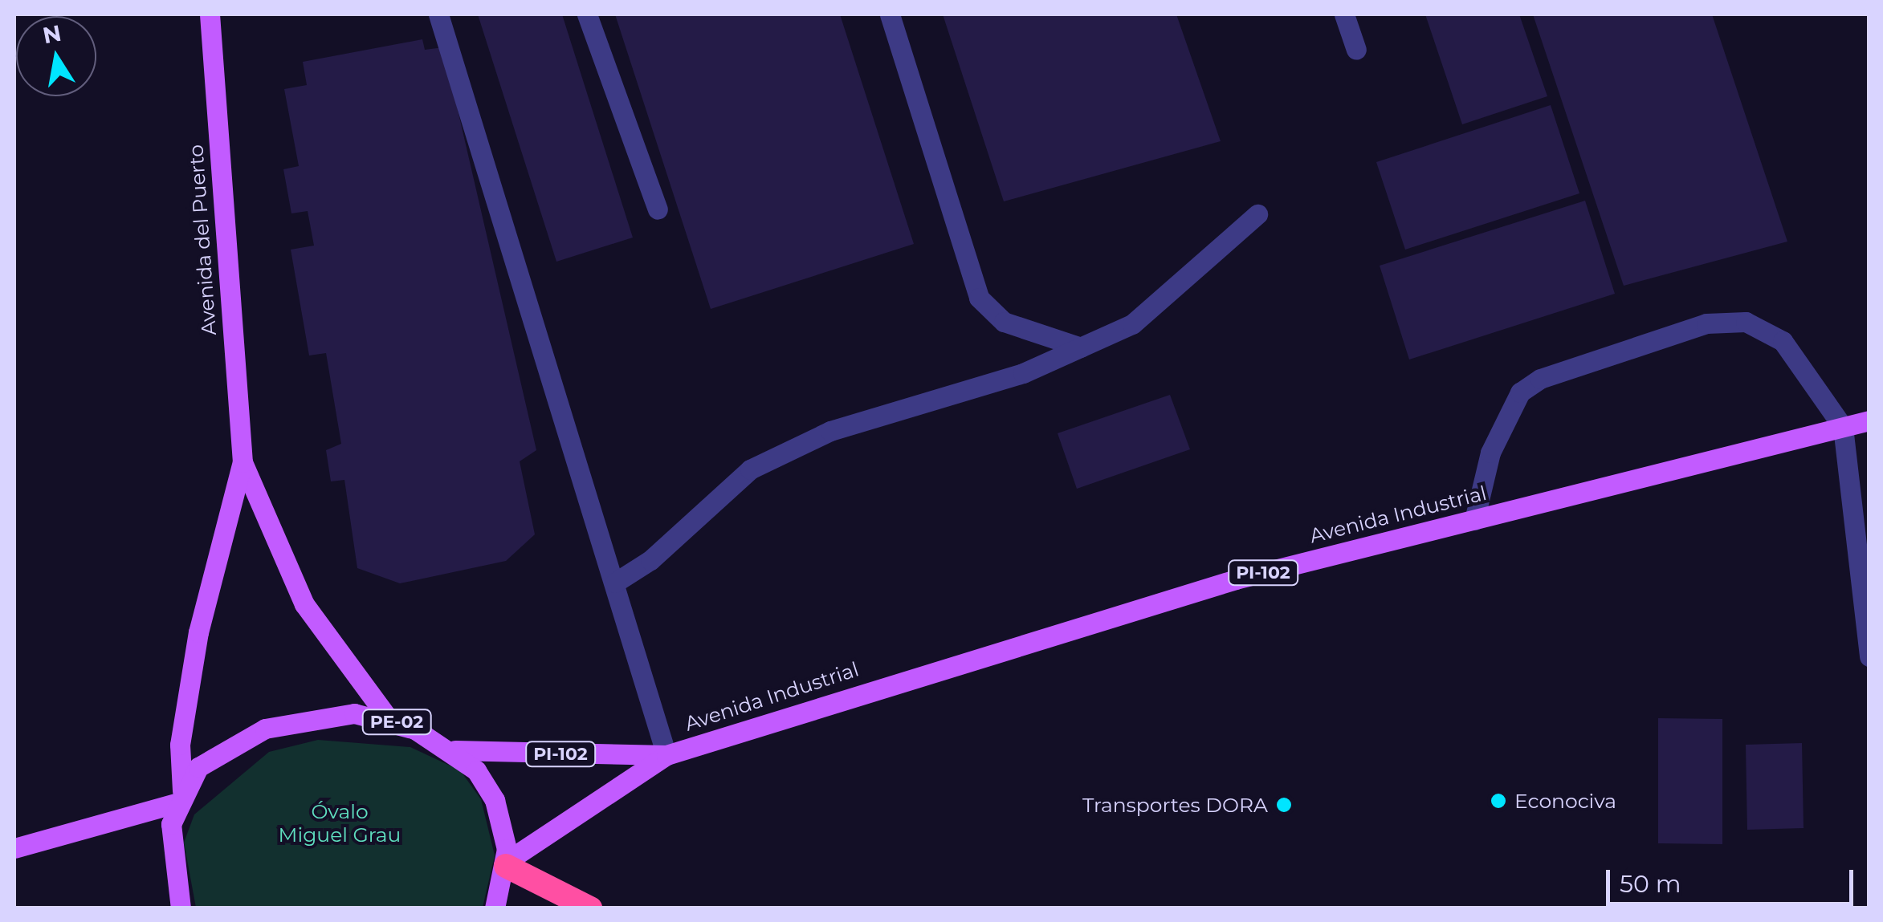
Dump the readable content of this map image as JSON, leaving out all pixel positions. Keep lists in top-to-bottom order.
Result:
{
  "streets": {
    "main road": [
      "Avenida del Puerto",
      "Avenida Industrial",
      "PI-102",
      "PE-02"
    ]
  },
  "crossings": [
    ["Avenida del Puerto", "PE-02"],
    ["Avenida Industrial", "PE-02"]
  ],
  "parks": ["Óvalo Miguel Grau"],
  "places": ["Econociva", "Transportes DORA"],
  "scale_bar": "50 m",
  "north": "top"
}
